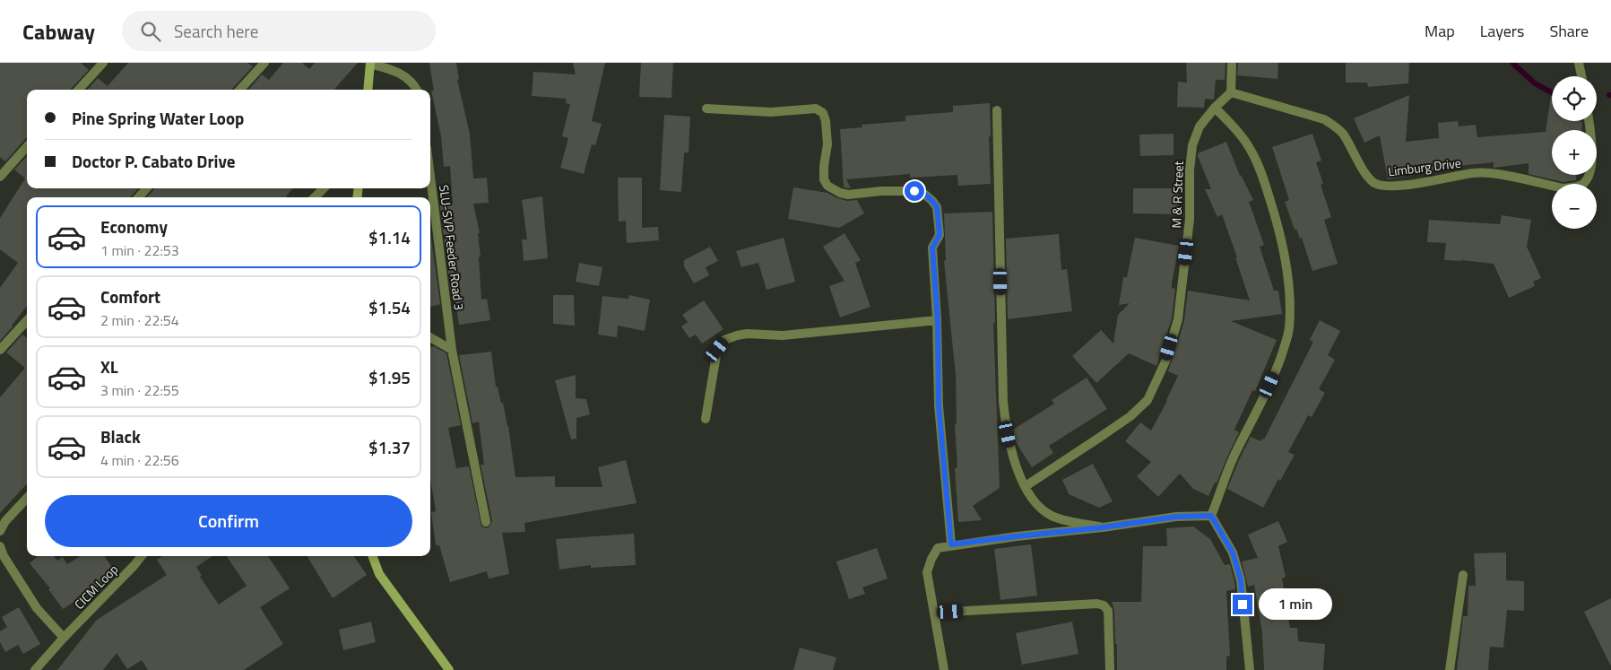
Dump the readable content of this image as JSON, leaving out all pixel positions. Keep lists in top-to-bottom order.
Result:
{
  "streets": {
    "street": [
      "Limburg Drive",
      "M & R Street",
      "SLU-SVP Feeder Road 3",
      "CICM Loop"
    ]
  },
  "crossings": [
    ["Limburg Drive", "M & R Street"]
  ],
  "page": {
    "header": "Cabway",
    "search": "Search here",
    "nav": ["Map", "Layers", "Share"],
    "map_buttons": ["+", "−"],
    "banner": ["Pine Spring Water Loop", "Doctor P. Cabato Drive"],
    "list": [
      {
        "name": "Economy",
        "note": "1 min · 22:53",
        "value": "$1.14"
      },
      {
        "name": "Comfort",
        "note": "2 min · 22:54",
        "value": "$1.54"
      },
      {
        "name": "XL",
        "note": "3 min · 22:55",
        "value": "$1.95"
      },
      {
        "name": "Black",
        "note": "4 min · 22:56",
        "value": "$1.37"
      }
    ],
    "buttons": "Confirm",
    "bubble": "1 min"
  }
}
